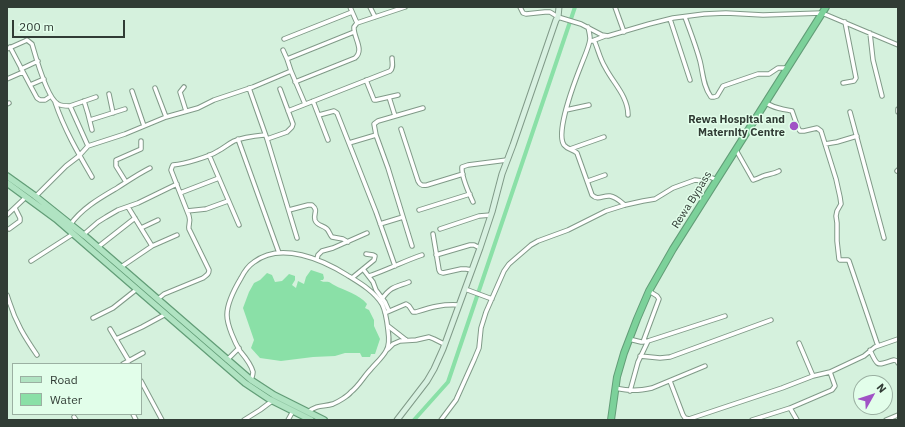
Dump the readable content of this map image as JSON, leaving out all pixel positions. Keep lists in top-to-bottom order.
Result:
{
  "streets": {
    "highway": ["Rewa Bypass"]
  },
  "places": ["Rewa Hospital and Maternity Centre"],
  "legend": ["Road", "Water"],
  "scale_bar": "200 m",
  "north": "top right"
}
